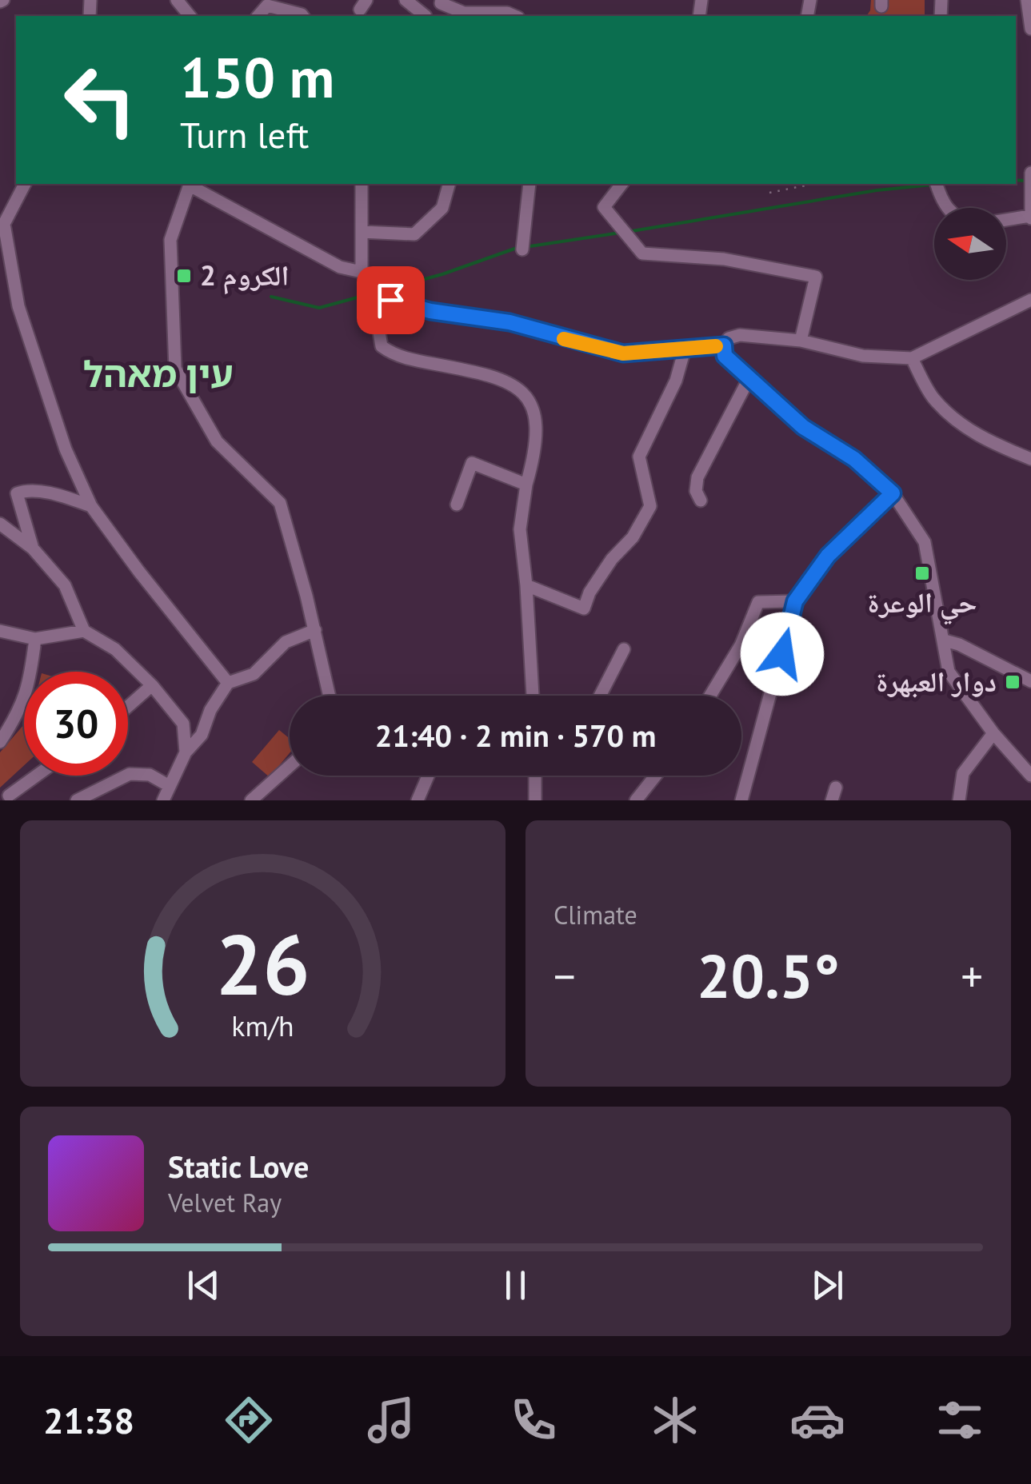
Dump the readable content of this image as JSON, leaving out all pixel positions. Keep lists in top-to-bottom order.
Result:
{
  "districts": ["עין מאהל"],
  "places": {
    "transit": ["الكروم 2", "حي الوعرة", "دوار العبهرة"]
  },
  "north": "left",
  "page": {
    "turn": ["150 m", "Turn left"],
    "limit": "30",
    "trip": "21:40 · 2 min · 570 m",
    "tile": "Climate",
    "heat": ["−", "20.5°", "+"],
    "song": ["Static Love", "Velvet Ray"],
    "tabs": "21:38",
    "gauge": ["26", "km/h"]
  }
}
